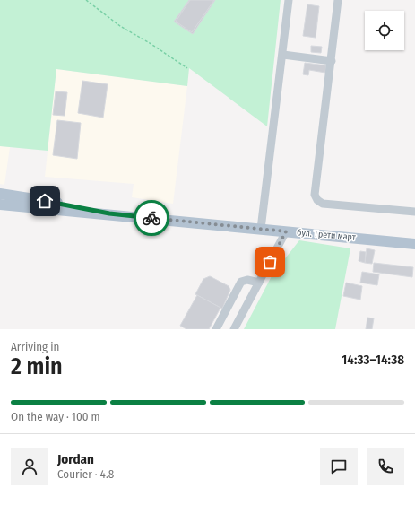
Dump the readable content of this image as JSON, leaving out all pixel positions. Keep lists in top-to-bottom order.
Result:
{
  "streets": {
    "main road": ["бул. Трети март"]
  },
  "page": {
    "heading": ["2 min", "Arriving in", "14:33–14:38"],
    "panel": ["Jordan", "Courier · 4.8"],
    "bar": "On the way · 100 m"
  }
}
